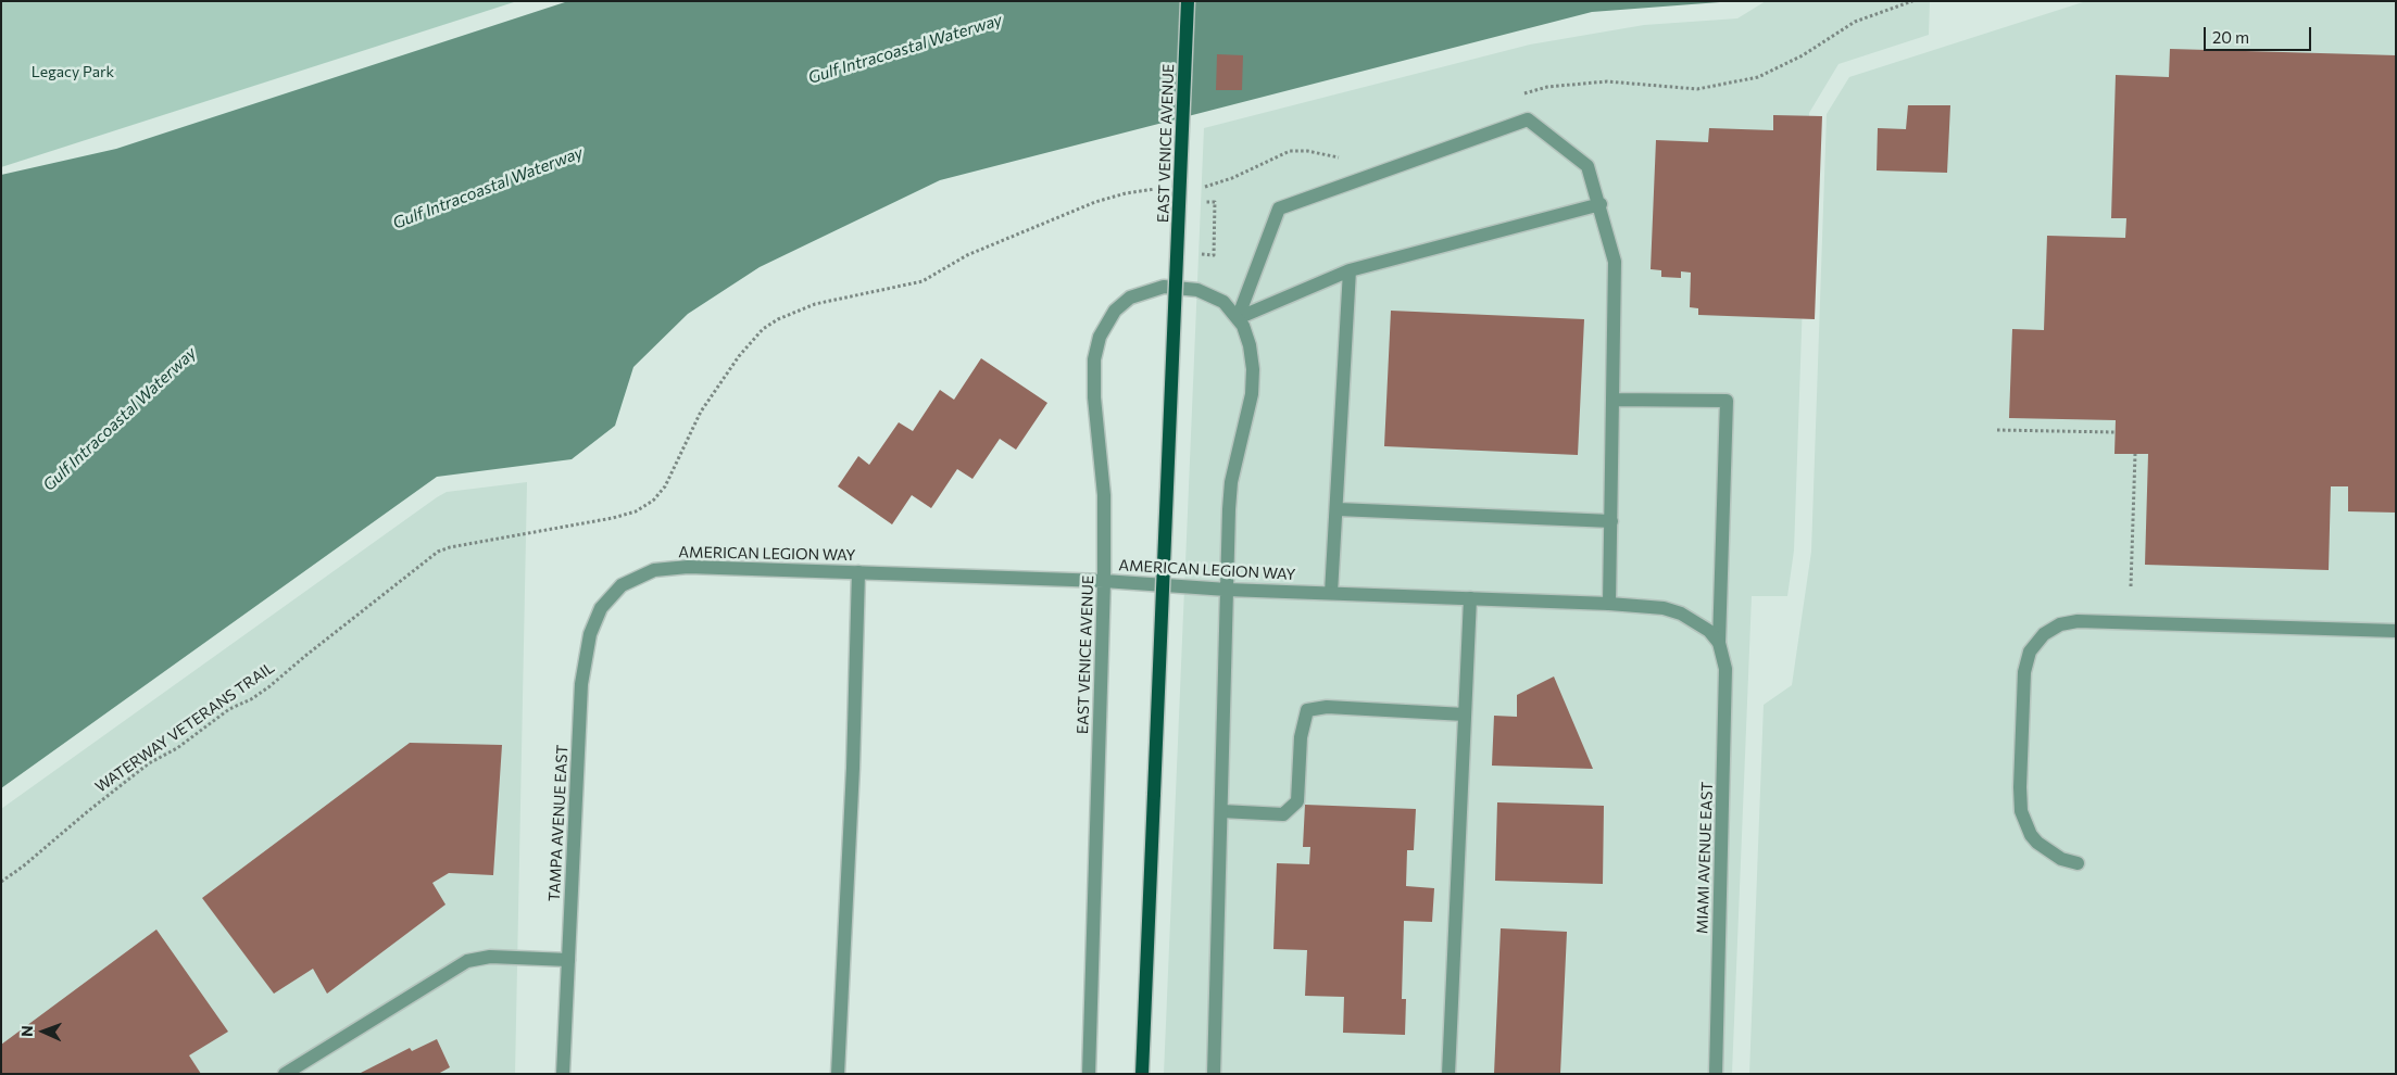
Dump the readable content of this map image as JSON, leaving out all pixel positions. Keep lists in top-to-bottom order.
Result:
{
  "streets": {
    "main road": ["EAST VENICE AVENUE"],
    "street": ["AMERICAN LEGION WAY", "TAMPA AVENUE EAST", "MIAMI AVENUE EAST"],
    "path": ["WATERWAY VETERANS TRAIL"]
  },
  "crossings": [
    ["EAST VENICE AVENUE", "AMERICAN LEGION WAY"],
    ["AMERICAN LEGION WAY", "TAMPA AVENUE EAST"],
    ["AMERICAN LEGION WAY", "MIAMI AVENUE EAST"]
  ],
  "water": ["Gulf Intracoastal Waterway"],
  "parks": ["Legacy Park"],
  "scale_bar": "20 m",
  "north": "left"
}
